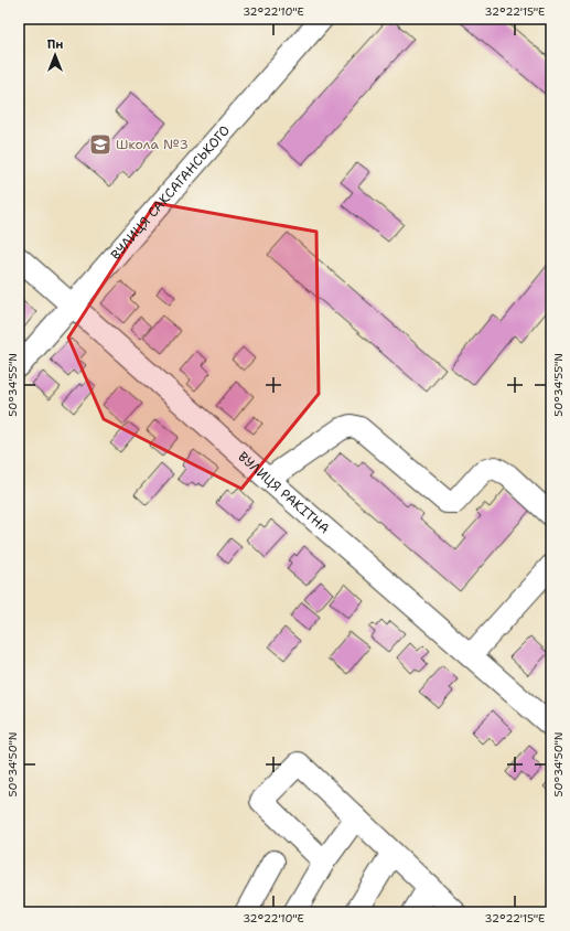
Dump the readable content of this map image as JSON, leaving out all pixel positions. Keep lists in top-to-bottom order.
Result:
{
  "streets": {
    "street": ["ВУЛИЦЯ САКСАГАНСЬКОГО", "ВУЛИЦЯ РАКІТНА"]
  },
  "crossings": [
    ["ВУЛИЦЯ САКСАГАНСЬКОГО", "ВУЛИЦЯ РАКІТНА"]
  ],
  "places": {
    "school or university": ["Школа №3"]
  },
  "north": "top",
  "coordinates": [
    "32°22'10\"E",
    "32°22'15\"E",
    "50°34'55\"N",
    "50°34'50\"N"
  ]
}
